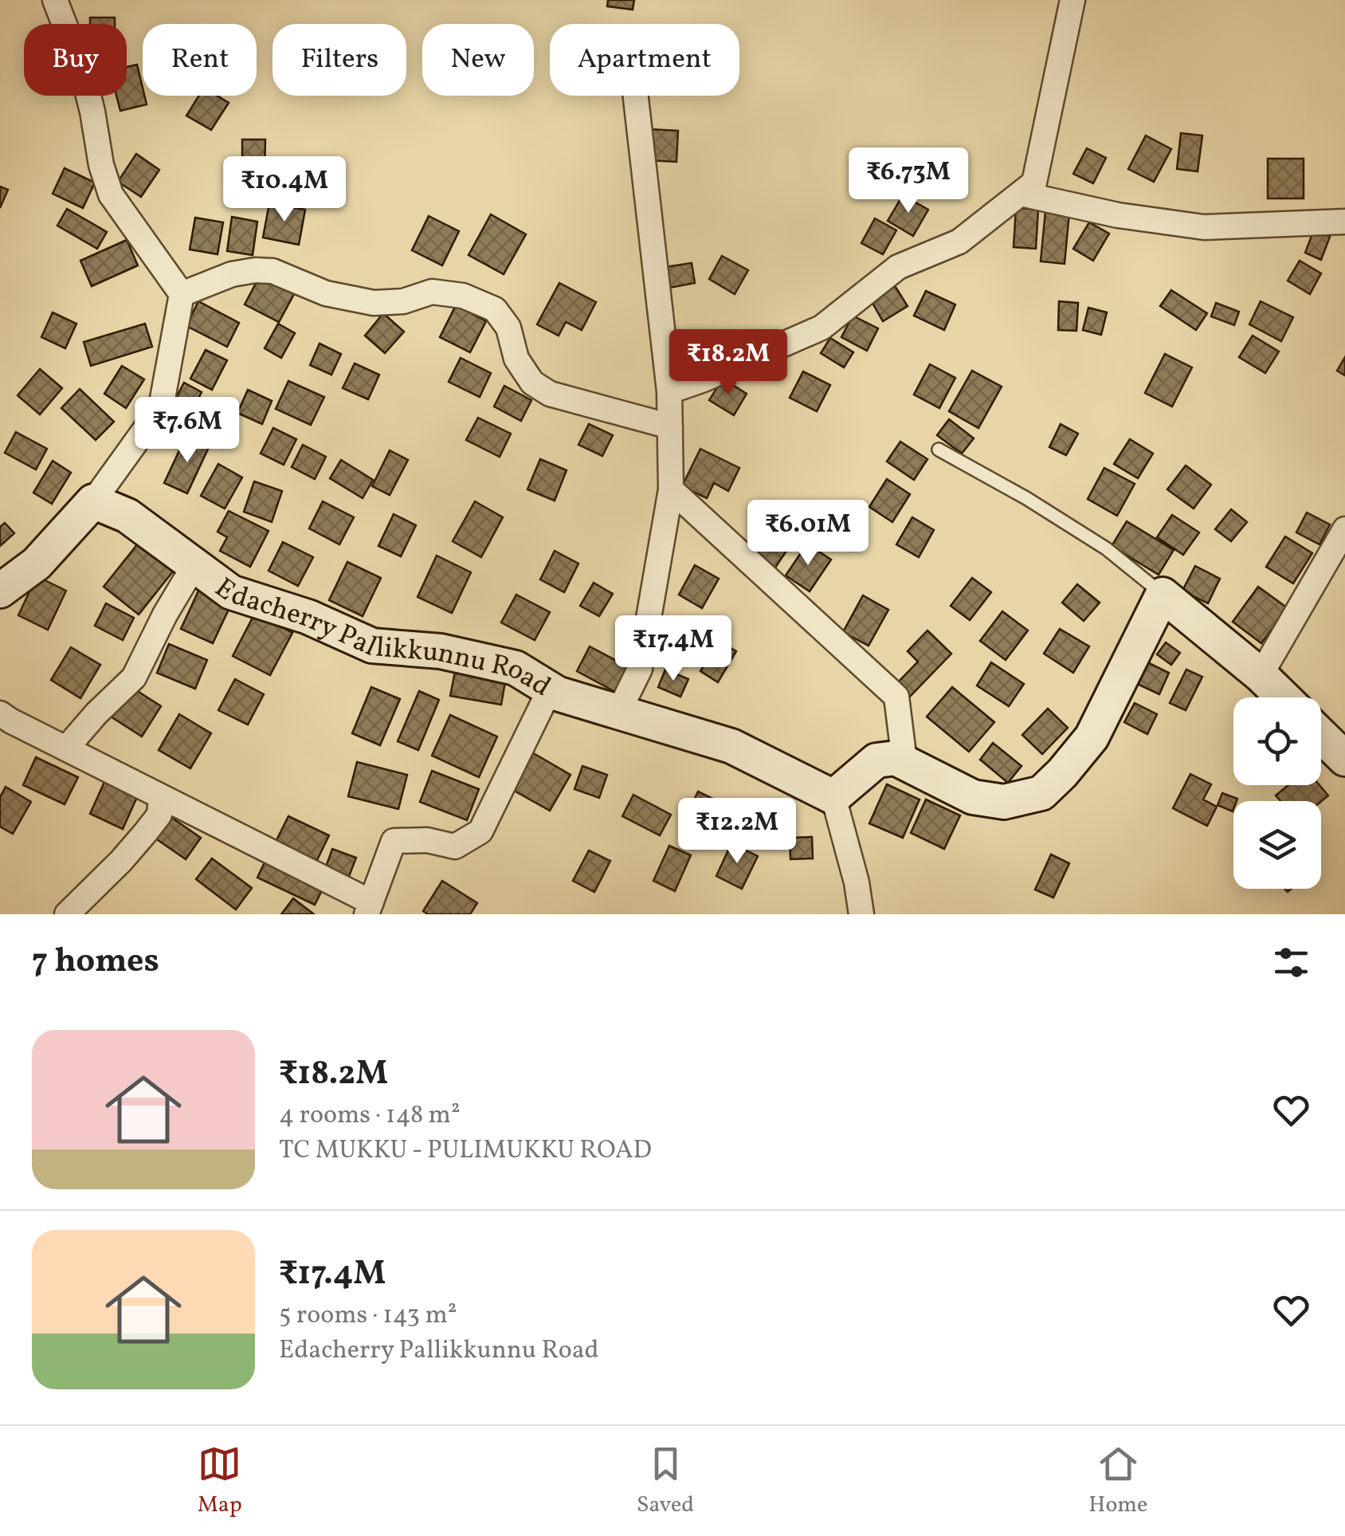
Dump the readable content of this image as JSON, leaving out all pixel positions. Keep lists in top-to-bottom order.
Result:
{
  "streets": {
    "main road": ["Edacherry Pallikkunnu Road"]
  },
  "page": {
    "chip": [
      "Buy",
      "Rent",
      "Filters",
      "New",
      "Apartment"
    ],
    "price": [
      "₹6.73M",
      "₹10.4M",
      "₹18.2M",
      "₹7.6M",
      "₹6.01M",
      "₹17.4M",
      "₹12.2M"
    ],
    "heading": "7 homes",
    "list": [
      {
        "name": "₹18.2M",
        "note": "4 rooms · 148 m² · TC MUKKU - PULIMUKKU ROAD"
      },
      {
        "name": "₹17.4M",
        "note": "5 rooms · 143 m² · Edacherry Pallikkunnu Road"
      }
    ],
    "tabs": ["Map", "Saved", "Home"]
  }
}
